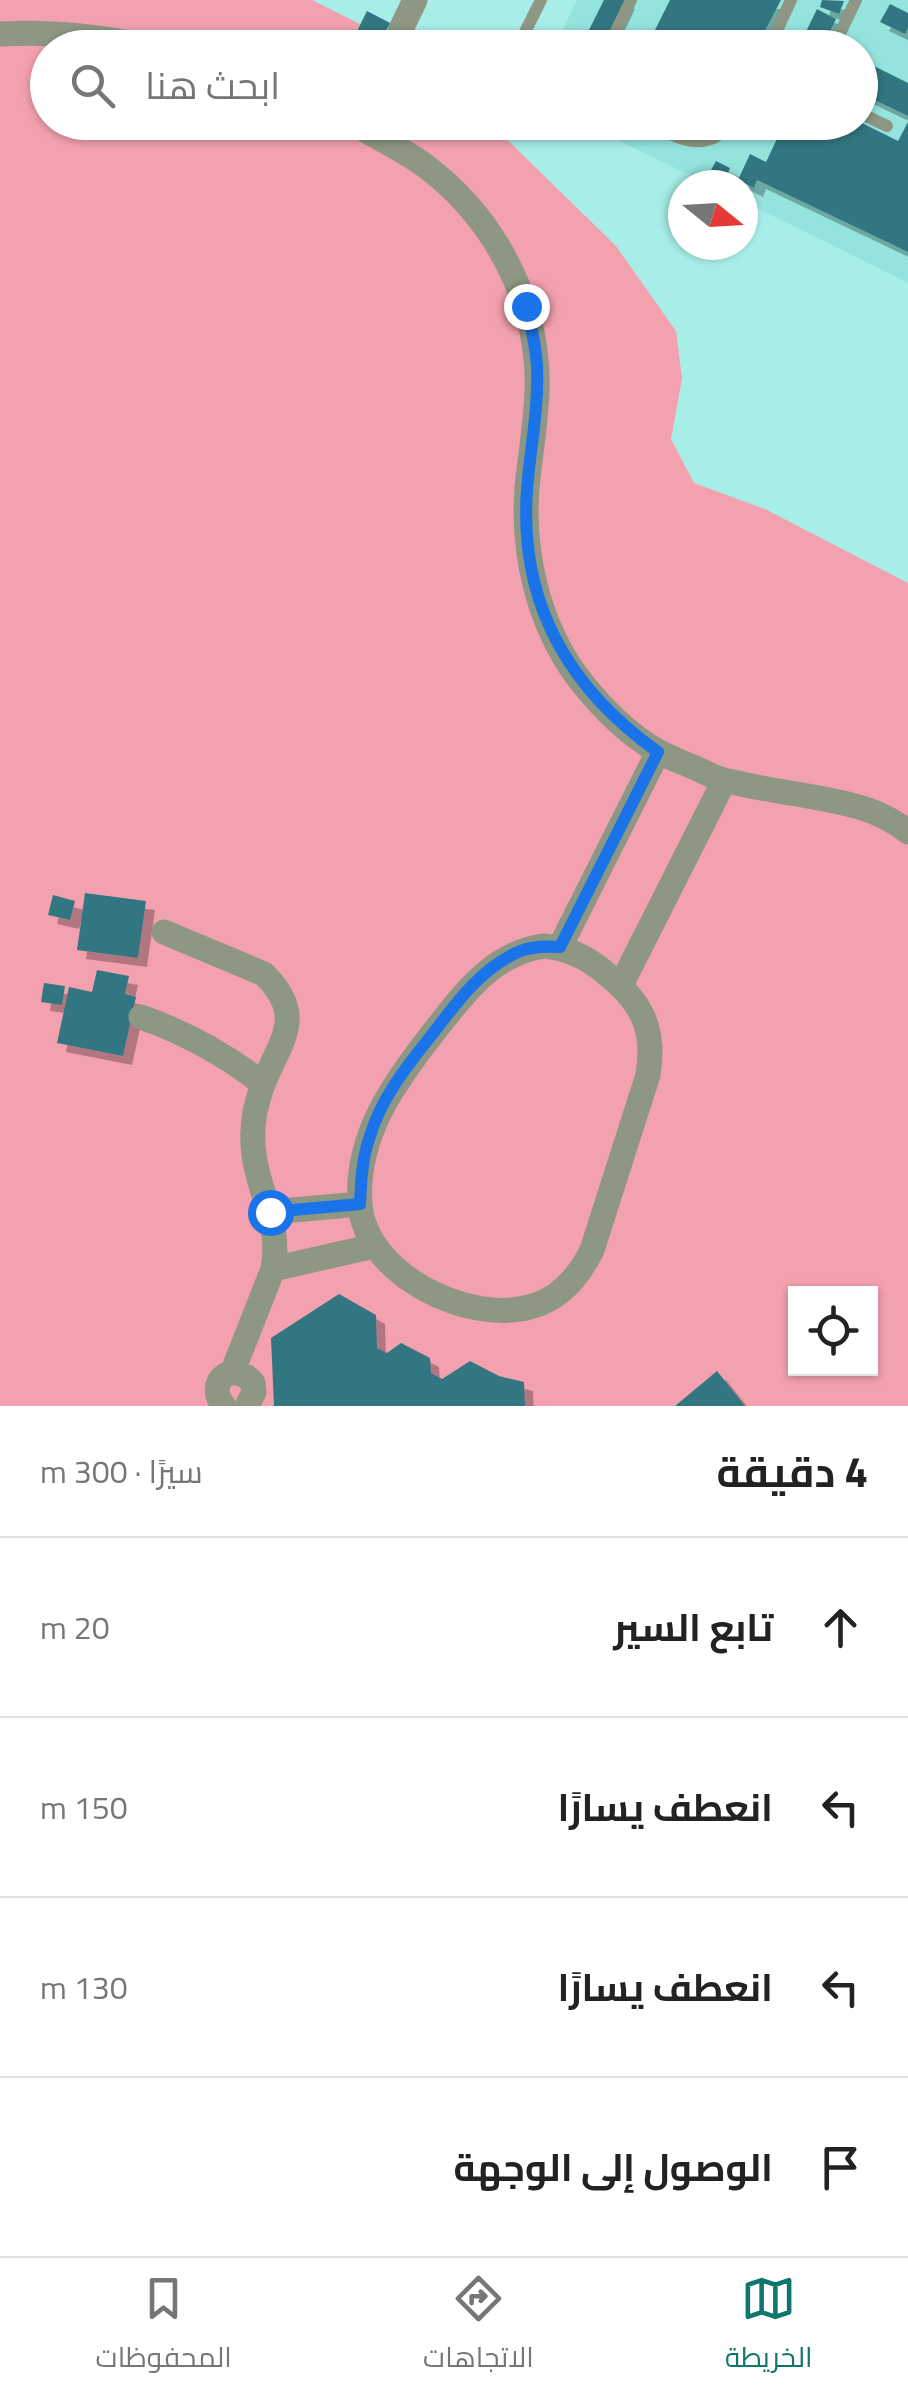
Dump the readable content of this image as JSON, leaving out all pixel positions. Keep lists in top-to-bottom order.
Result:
{
  "north": "right",
  "page": {
    "search": "ابحث هنا",
    "heading": ["4 دقيقة", "سيرًا · 300 m"],
    "list": [
      ["تابع السير", "20 m"],
      ["انعطف يسارًا", "150 m"],
      ["انعطف يسارًا", "130 m"],
      "الوصول إلى الوجهة"
    ],
    "nav": ["الخريطة", "الاتجاهات", "المحفوظات"]
  }
}
